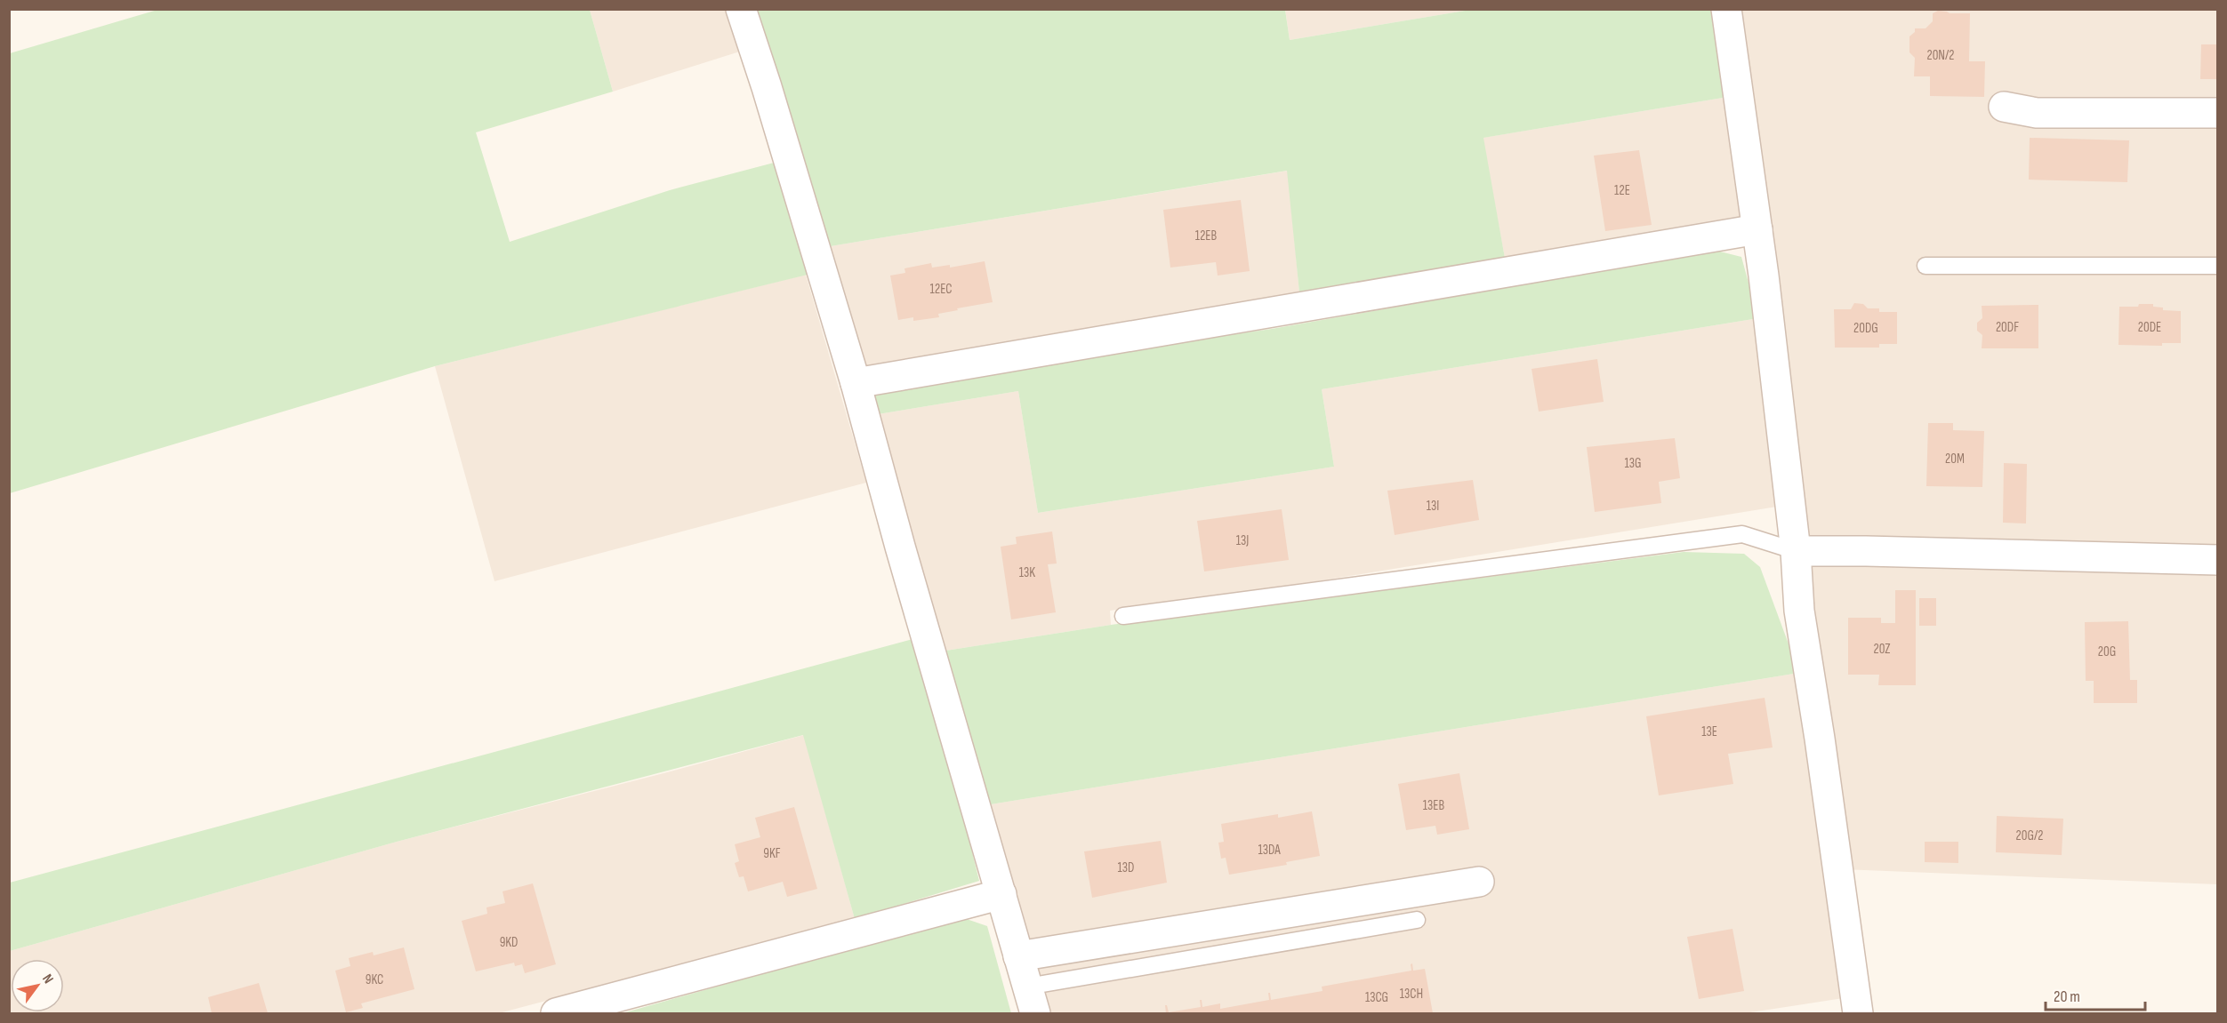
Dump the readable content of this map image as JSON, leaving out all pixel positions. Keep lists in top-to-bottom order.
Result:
{
  "house_numbers": [
    "20N/2",
    "12E",
    "12EB",
    "12EC",
    "20DF",
    "20DE",
    "20DG",
    "20M",
    "13G",
    "13I",
    "13J",
    "13K",
    "20Z",
    "20G",
    "13E",
    "13EB",
    "20G/2",
    "13DA",
    "9KF",
    "13D",
    "9KD",
    "9KC",
    "13CH",
    "13CG"
  ],
  "scale_bar": "20 m",
  "north": "top right"
}
